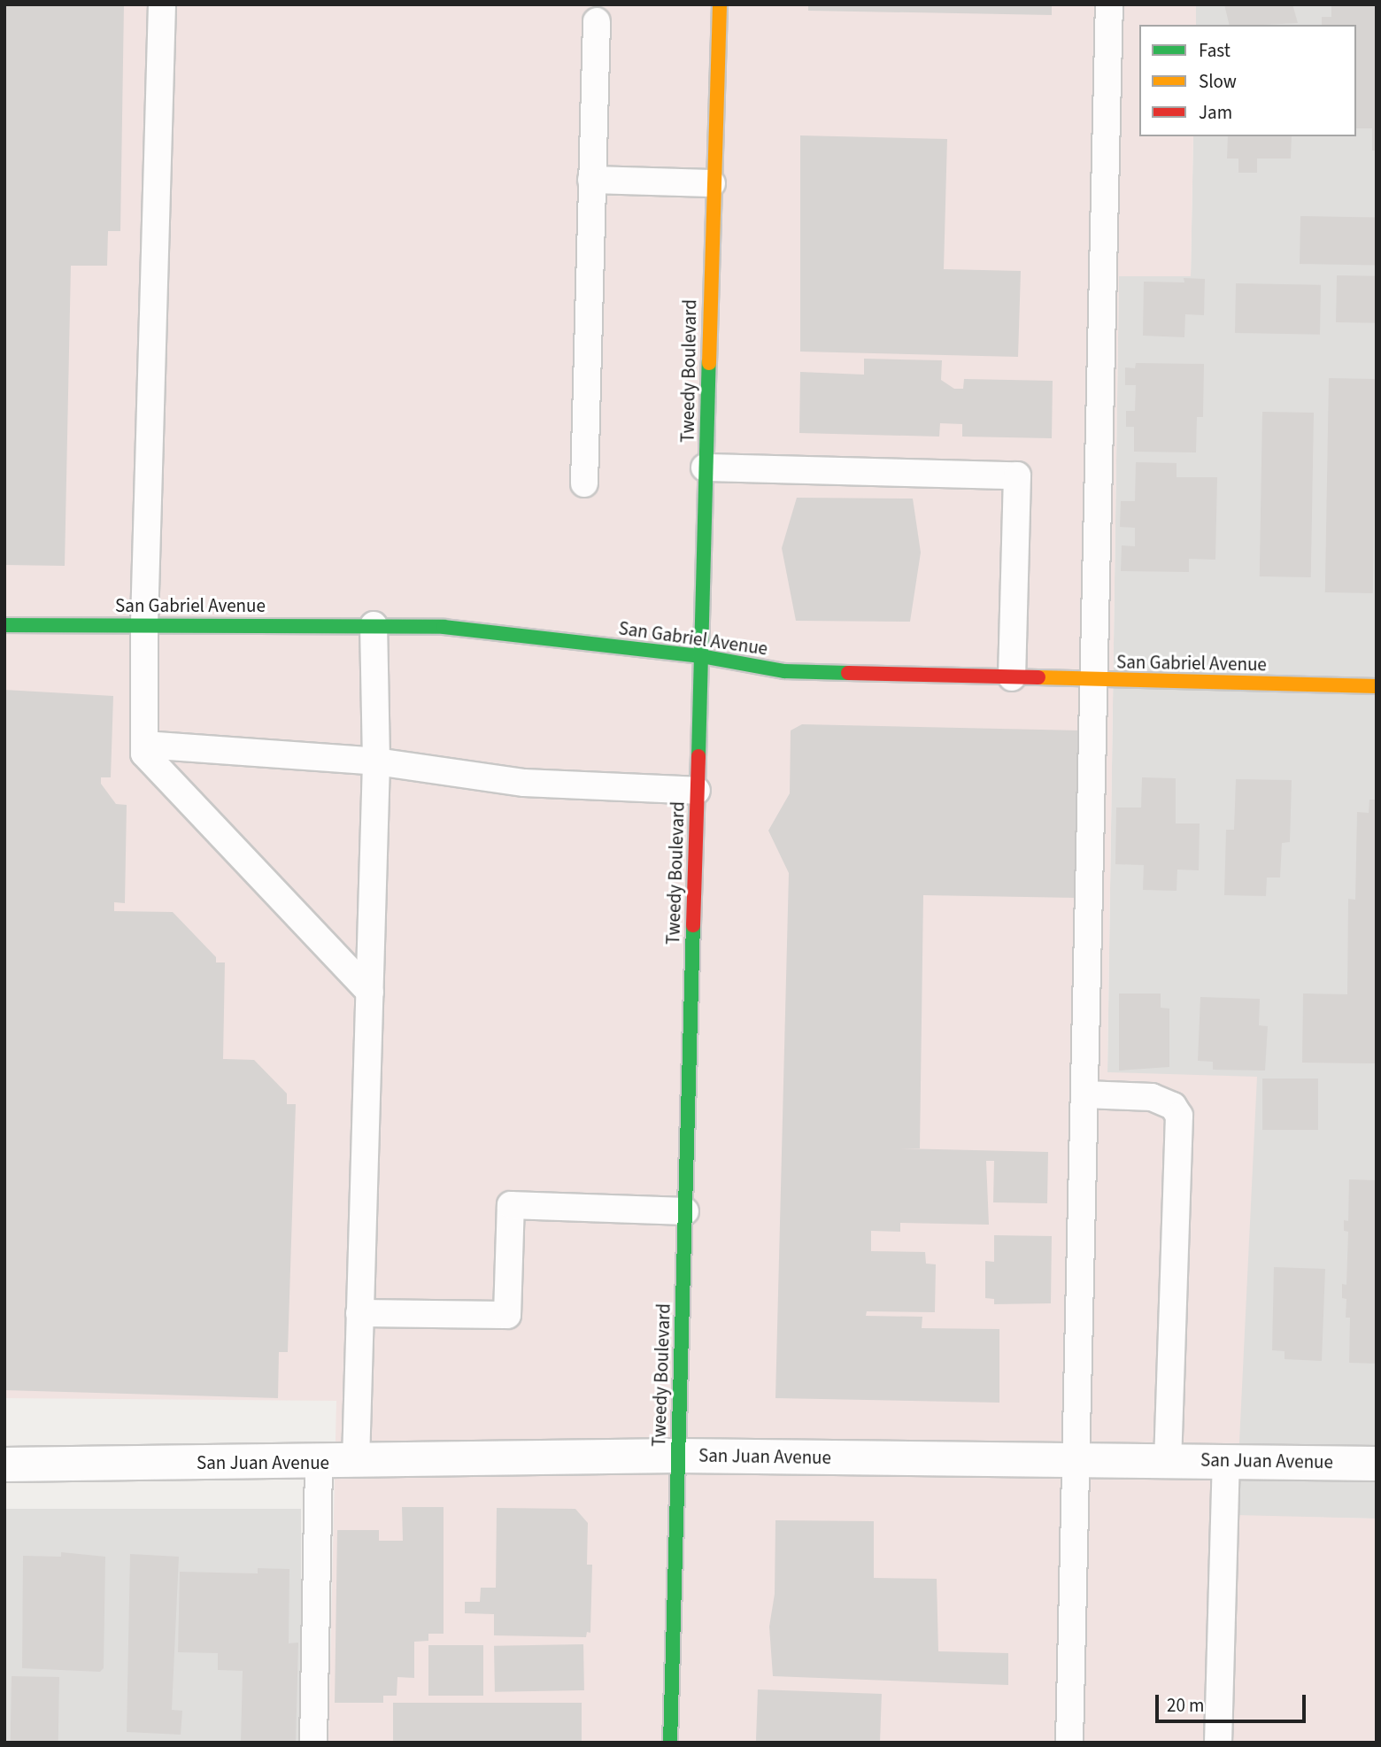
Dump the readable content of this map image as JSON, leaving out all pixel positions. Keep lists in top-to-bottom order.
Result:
{
  "streets": {
    "main road": ["Tweedy Boulevard", "San Gabriel Avenue"],
    "street": ["San Juan Avenue"]
  },
  "crossings": [
    ["Tweedy Boulevard", "San Gabriel Avenue"],
    ["Tweedy Boulevard", "San Juan Avenue"]
  ],
  "legend": ["Fast", "Slow", "Jam"],
  "scale_bar": "20 m"
}
